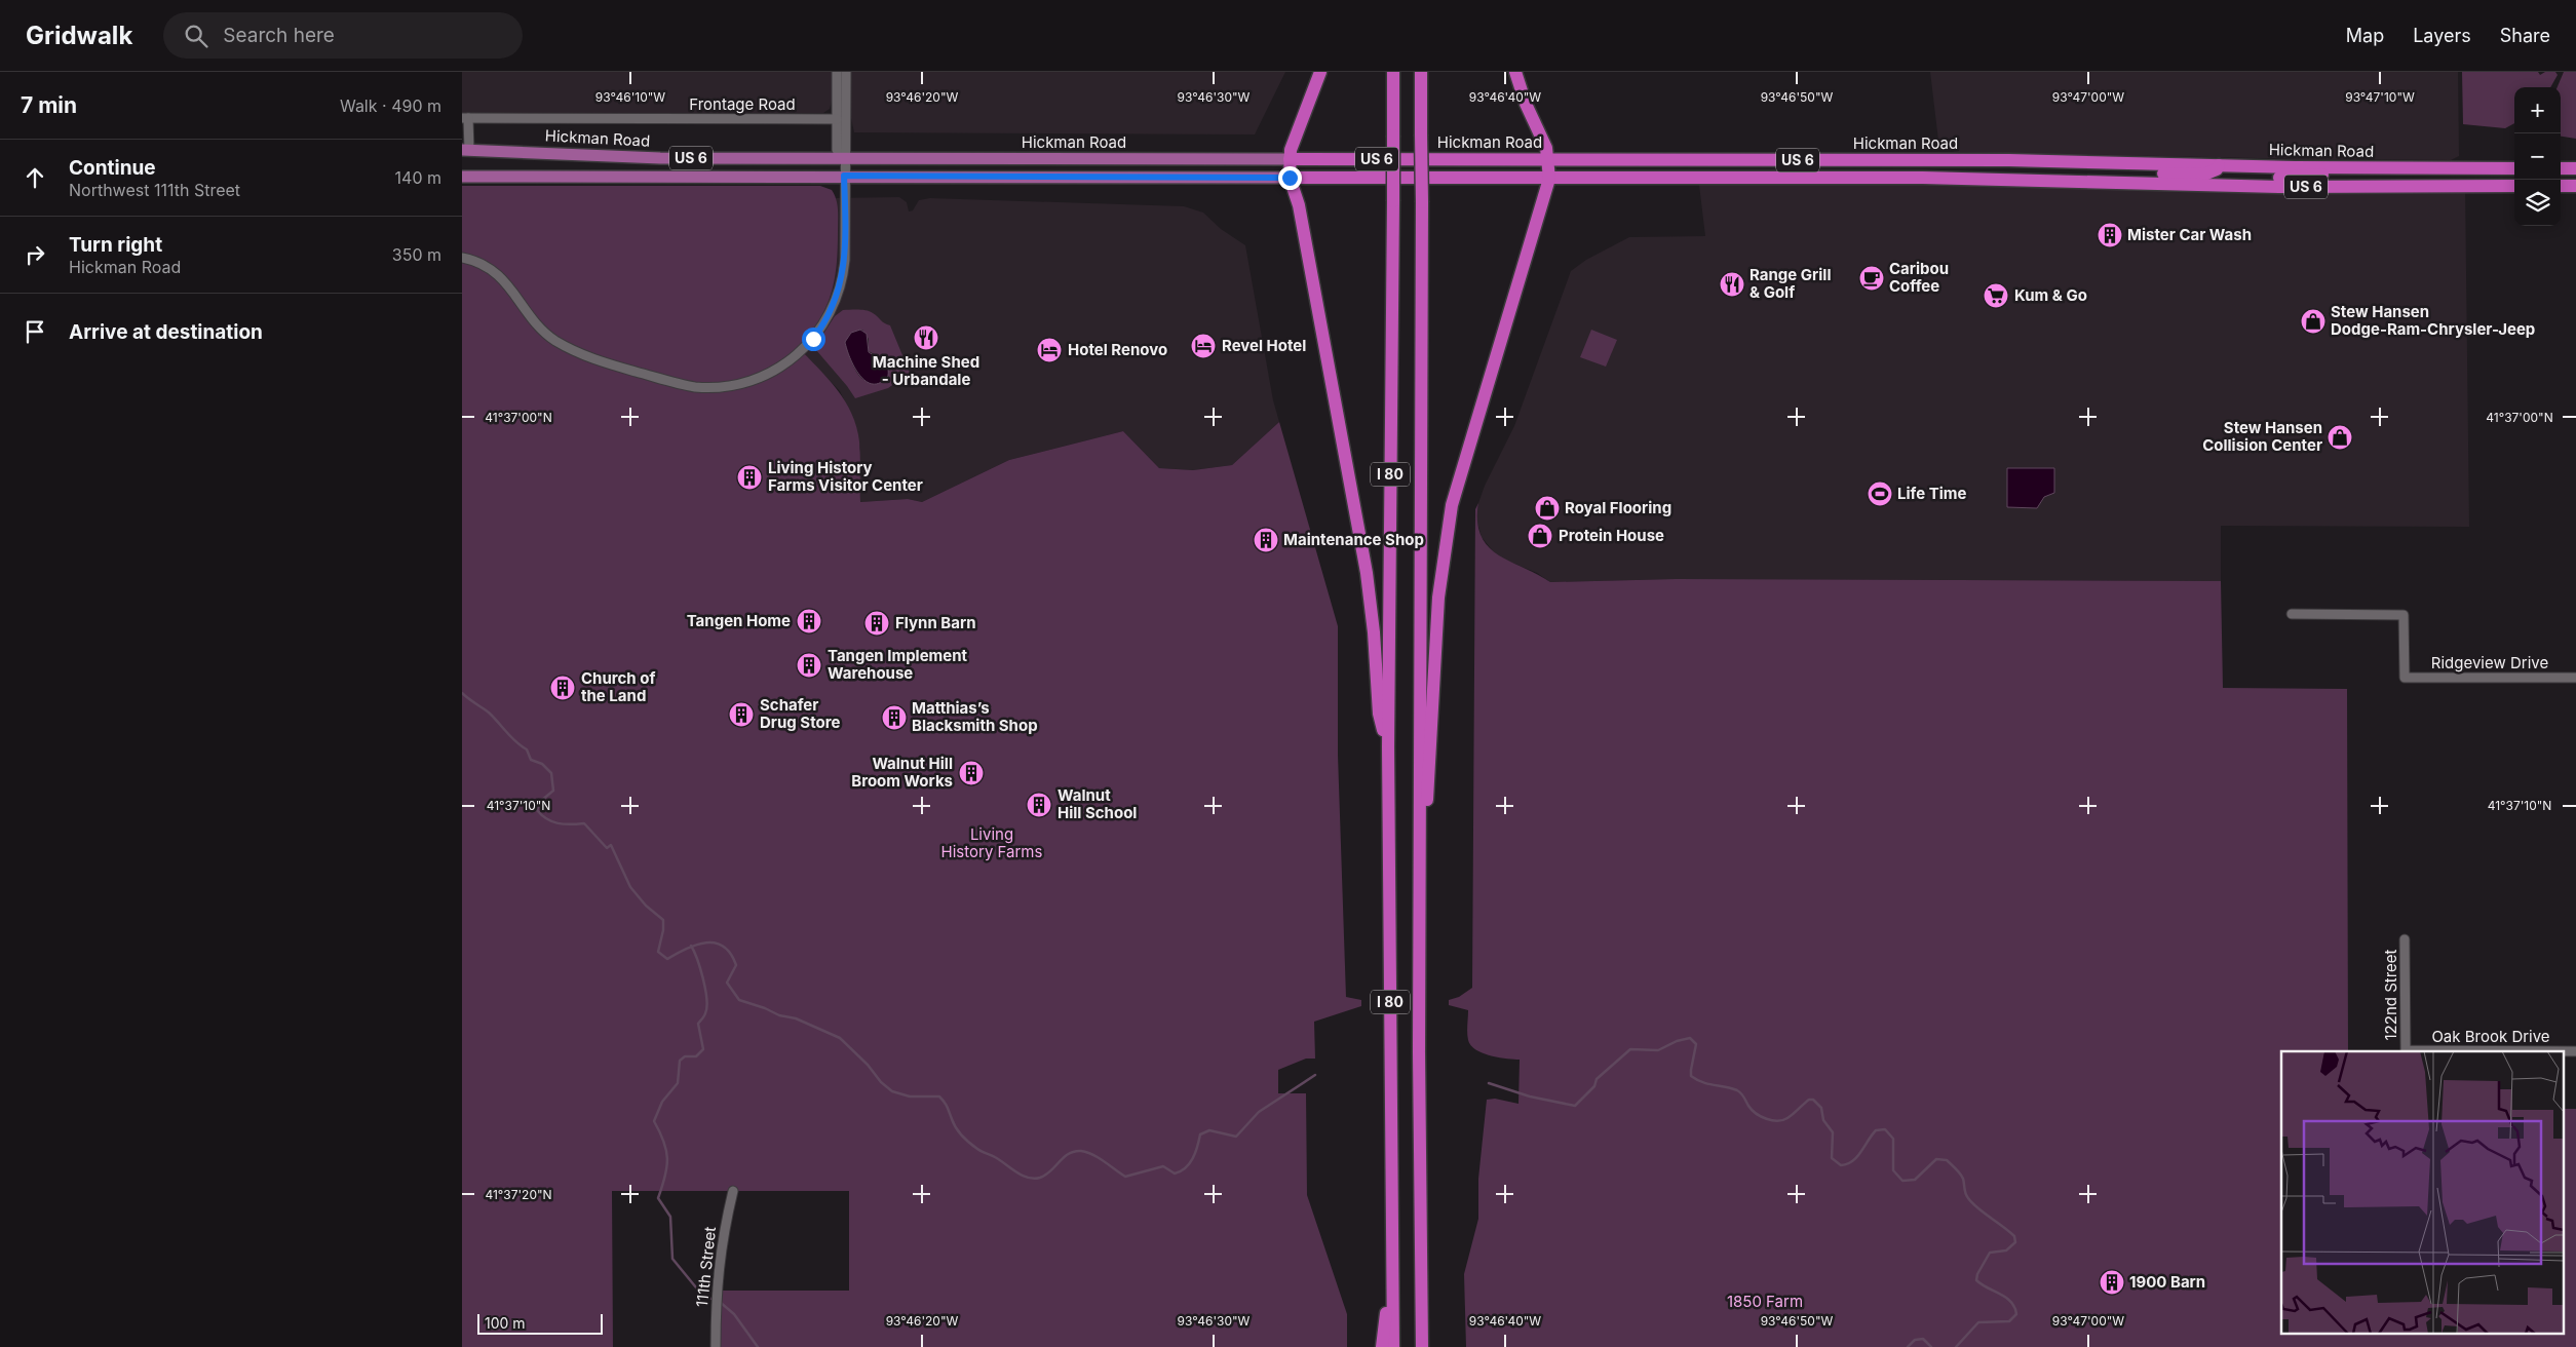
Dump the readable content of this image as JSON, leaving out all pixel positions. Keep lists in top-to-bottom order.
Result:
{
  "streets": {
    "highway": ["Hickman Road", "US 6", "I 80"],
    "street": [
      "Frontage Road",
      "Ridgeview Drive",
      "122nd Street",
      "Oak Brook Drive",
      "111th Street"
    ]
  },
  "crossings": [
    ["122nd Street", "Oak Brook Drive"]
  ],
  "parks": ["Living History Farms", "1850 Farm"],
  "places": {
    "building": [
      "Mister Car Wash",
      "Living History Farms Visitor Center",
      "Maintenance Shop",
      "Tangen Home",
      "Flynn Barn",
      "Tangen Implement Warehouse",
      "Church of the Land",
      "Schafer Drug Store",
      "Matthias’s Blacksmith Shop",
      "Walnut Hill Broom Works",
      "Walnut Hill School",
      "1900 Barn"
    ],
    "cafe": ["Caribou Coffee"],
    "restaurant": ["Range Grill & Golf", "Machine Shed - Urbandale"],
    "supermarket": ["Kum & Go"],
    "shop": [
      "Stew Hansen Dodge-Ram-Chrysler-Jeep",
      "Stew Hansen Collision Center",
      "Royal Flooring",
      "Protein House"
    ],
    "hotel": ["Revel Hotel", "Hotel Renovo"],
    "sports": ["Life Time"]
  },
  "scale_bar": "100 m",
  "page": {
    "header": "Gridwalk",
    "search": "Search here",
    "nav": ["Map", "Layers", "Share"],
    "heading": ["7 min", "Walk · 490 m"],
    "map_buttons": ["+", "−"],
    "list": [
      ["Continue", "Northwest 111th Street", "140 m"],
      ["Turn right", "Hickman Road", "350 m"],
      "Arrive at destination"
    ],
    "scale": "100 m"
  },
  "coordinates": [
    "93°46'10\"W",
    "93°46'20\"W",
    "93°46'30\"W",
    "93°46'40\"W",
    "93°46'50\"W",
    "93°47'00\"W",
    "93°47'10\"W",
    "41°37'00\"N",
    "41°37'10\"N",
    "41°37'20\"N"
  ]
}
